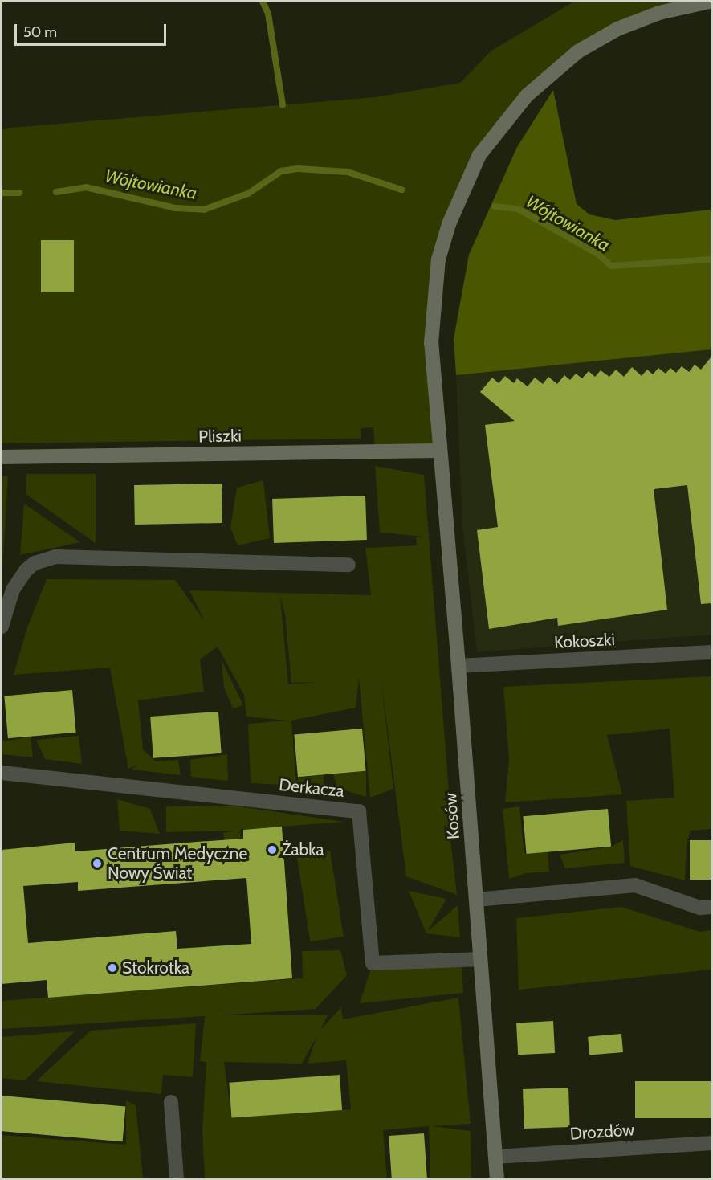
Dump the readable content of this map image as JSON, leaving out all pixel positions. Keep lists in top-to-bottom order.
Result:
{
  "streets": {
    "street": [
      "Pliszki",
      "Kokoszki",
      "Derkacza",
      "Kosów",
      "Drozdów"
    ]
  },
  "crossings": [
    ["Pliszki", "Kosów"],
    ["Kokoszki", "Kosów"],
    ["Derkacza", "Kosów"],
    ["Kosów", "Drozdów"]
  ],
  "water": ["Wójtowianka"],
  "places": ["Żabka", "Centrum Medyczne Nowy Świat", "Stokrotka"],
  "scale_bar": "50 m"
}
